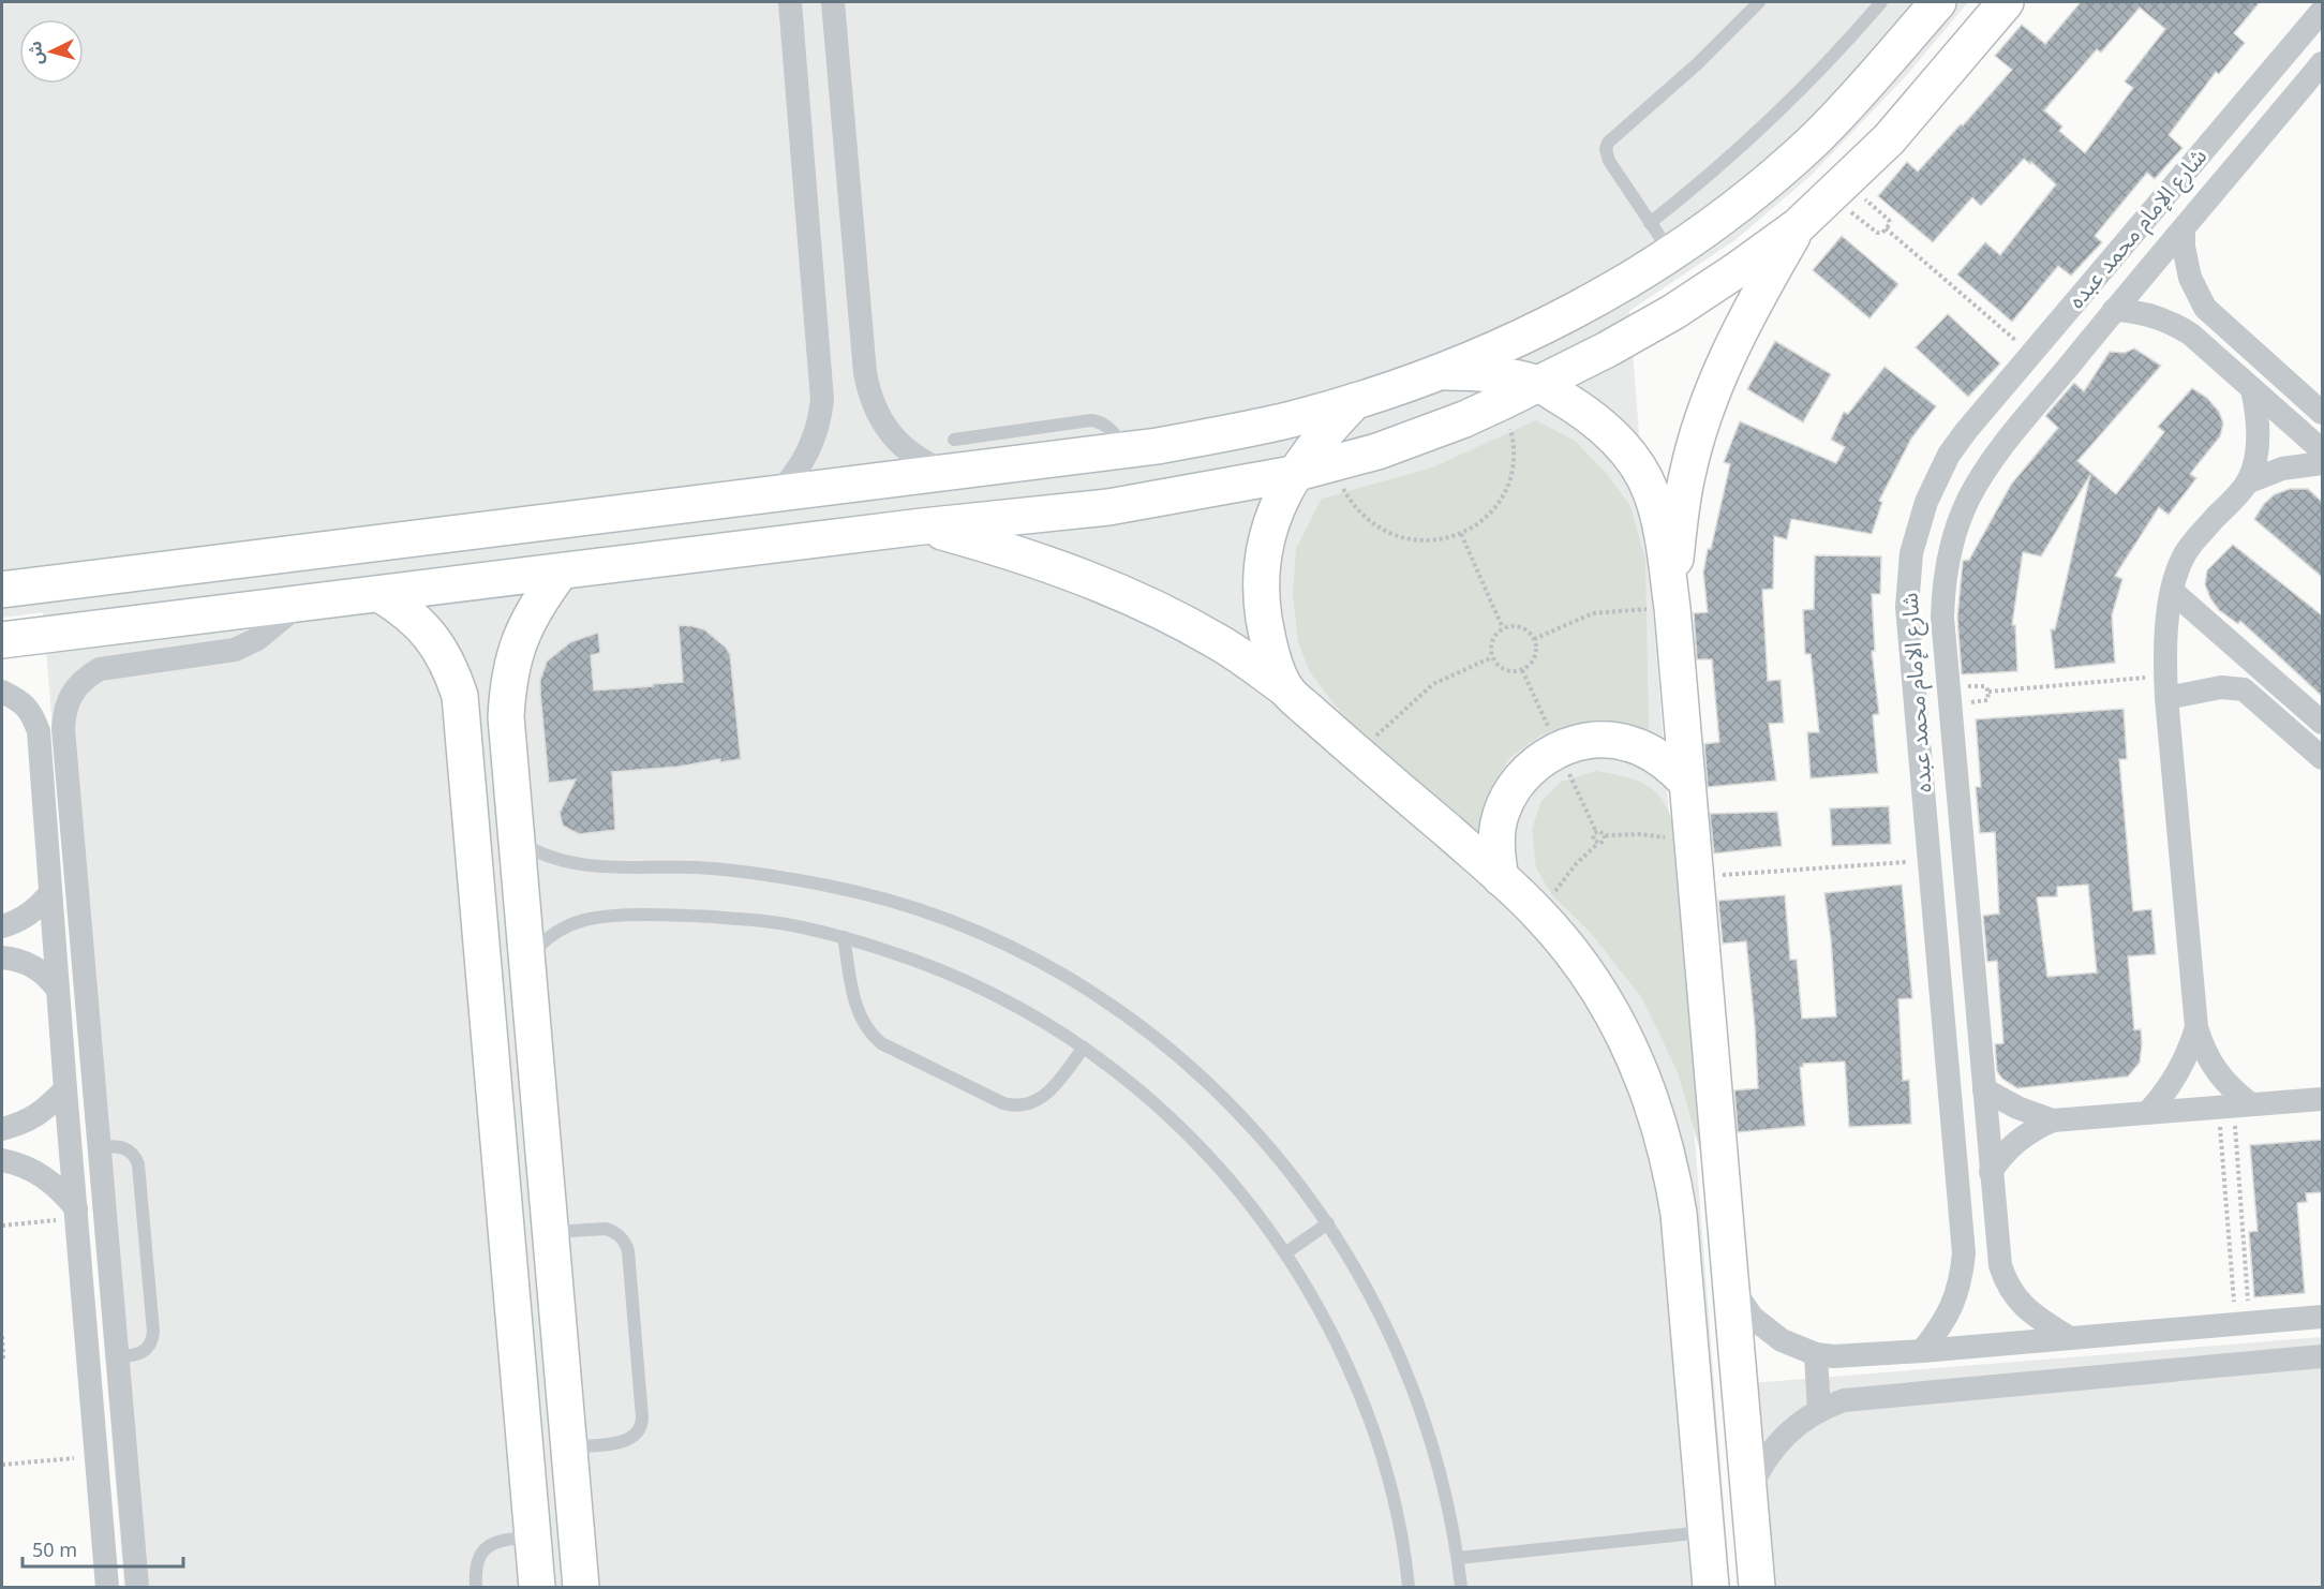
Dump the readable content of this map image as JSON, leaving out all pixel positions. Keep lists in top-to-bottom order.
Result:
{
  "streets": {
    "street": ["شارع الإمام محمد عبده"]
  },
  "scale_bar": "50 m",
  "north": "left"
}
